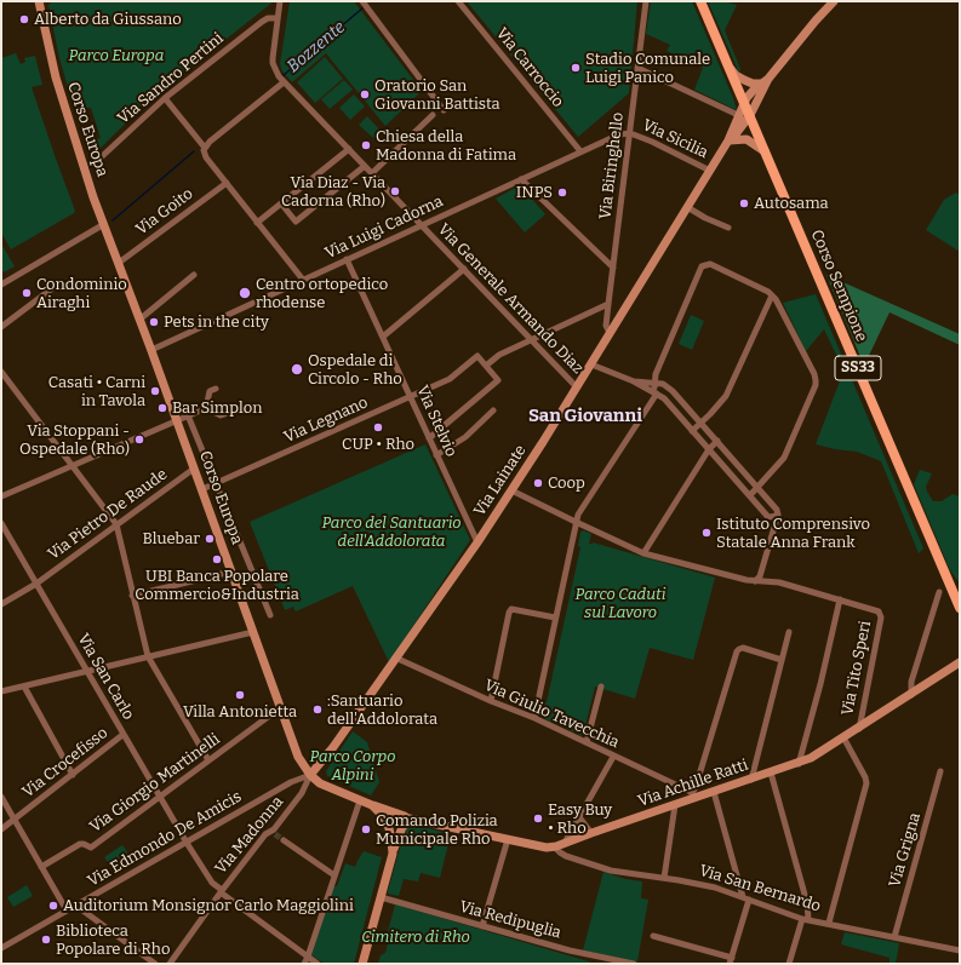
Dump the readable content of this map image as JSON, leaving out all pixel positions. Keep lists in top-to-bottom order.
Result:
{
  "streets": {
    "main road": ["Corso Sempione", "SS33"],
    "street": [
      "Via Carroccio",
      "Via Sandro Pertini",
      "Corso Europa",
      "Via Sicilia",
      "Via Biringhello",
      "Via Goito",
      "Via Luigi Cadorna",
      "Via Generale Armando Diaz",
      "Via Legnano",
      "Via Stelvio",
      "Via Lainate",
      "Via Pietro De Raude",
      "Via Tito Speri",
      "Via San Carlo",
      "Via Giulio Tavecchia",
      "Via Crocefisso",
      "Via Giorgio Martinelli",
      "Via Achille Ratti",
      "Via Madonna",
      "Via Edmondo De Amicis",
      "Via Grigna",
      "Via San Bernardo",
      "Via Redipuglia"
    ]
  },
  "crossings": [
    ["Via Carroccio", "Via Luigi Cadorna"],
    ["Via Sandro Pertini", "Corso Europa"],
    ["Via Sandro Pertini", "Via Generale Armando Diaz"],
    ["Corso Europa", "Via Goito"],
    ["Corso Europa", "Via Luigi Cadorna"],
    ["Corso Europa", "Via Legnano"],
    ["Corso Europa", "Via Lainate"],
    ["Corso Europa", "Via Pietro De Raude"],
    ["Corso Europa", "Via Giorgio Martinelli"],
    ["Corso Europa", "Via Madonna"],
    ["Corso Europa", "Via Edmondo De Amicis"],
    ["Corso Europa", "Via Redipuglia"],
    ["Via Sicilia", "Via Biringhello"],
    ["Via Sicilia", "Via Luigi Cadorna"],
    ["Via Sicilia", "Via Lainate"],
    ["Via Biringhello", "Via Luigi Cadorna"],
    ["Via Biringhello", "Via Lainate"],
    ["Via Luigi Cadorna", "Via Generale Armando Diaz"],
    ["Via Luigi Cadorna", "Via Stelvio"],
    ["Corso Sempione", "Via Lainate"],
    ["Via Generale Armando Diaz", "Via Lainate"],
    ["Via Legnano", "Via Stelvio"],
    ["Via Stelvio", "Via Lainate"],
    ["Via Lainate", "Via Giulio Tavecchia"],
    ["Via Lainate", "Via Madonna"],
    ["Via Lainate", "Via Edmondo De Amicis"],
    ["Via Pietro De Raude", "Via San Carlo"],
    ["Via Tito Speri", "Via Achille Ratti"],
    ["Via San Carlo", "Via Crocefisso"],
    ["Via San Carlo", "Via Giorgio Martinelli"],
    ["Via San Carlo", "Via Madonna"],
    ["Via San Carlo", "Via Edmondo De Amicis"],
    ["Via Giulio Tavecchia", "Via Achille Ratti"],
    ["Via Achille Ratti", "Via San Bernardo"],
    ["Via Madonna", "Via Edmondo De Amicis"],
    ["Via Grigna", "Via San Bernardo"]
  ],
  "districts": ["San Giovanni"],
  "water": ["Bozzente"],
  "parks": [
    "Parco Europa",
    "Parco del Santuario dell'Addolorata",
    "Parco Caduti sul Lavoro",
    "Parco Corpo Alpini",
    "Cimitero di Rho"
  ],
  "places": [
    "Alberto da Giussano",
    "Stadio Comunale Luigi Panico",
    "Oratorio San Giovanni Battista",
    "Chiesa della Madonna di Fatima",
    "Via Diaz - Via Cadorna (Rho)",
    "INPS",
    "Autosama",
    "Condominio Airaghi",
    "Centro ortopedico rhodense",
    "Pets in the city",
    "Ospedale di Circolo - Rho",
    "Casati • Carni in Tavola",
    "Bar Simplon",
    "CUP • Rho",
    "Via Stoppani - Ospedale (Rho)",
    "Coop",
    "Istituto Comprensivo Statale Anna Frank",
    "Bluebar",
    "UBI Banca Popolare Commercio&Industria",
    "Villa Antonietta",
    ":Santuario dell'Addolorata",
    "Easy Buy • Rho",
    "Comando Polizia Municipale Rho",
    "Auditorium Monsignor Carlo Maggiolini",
    "Biblioteca Popolare di Rho"
  ]
}
